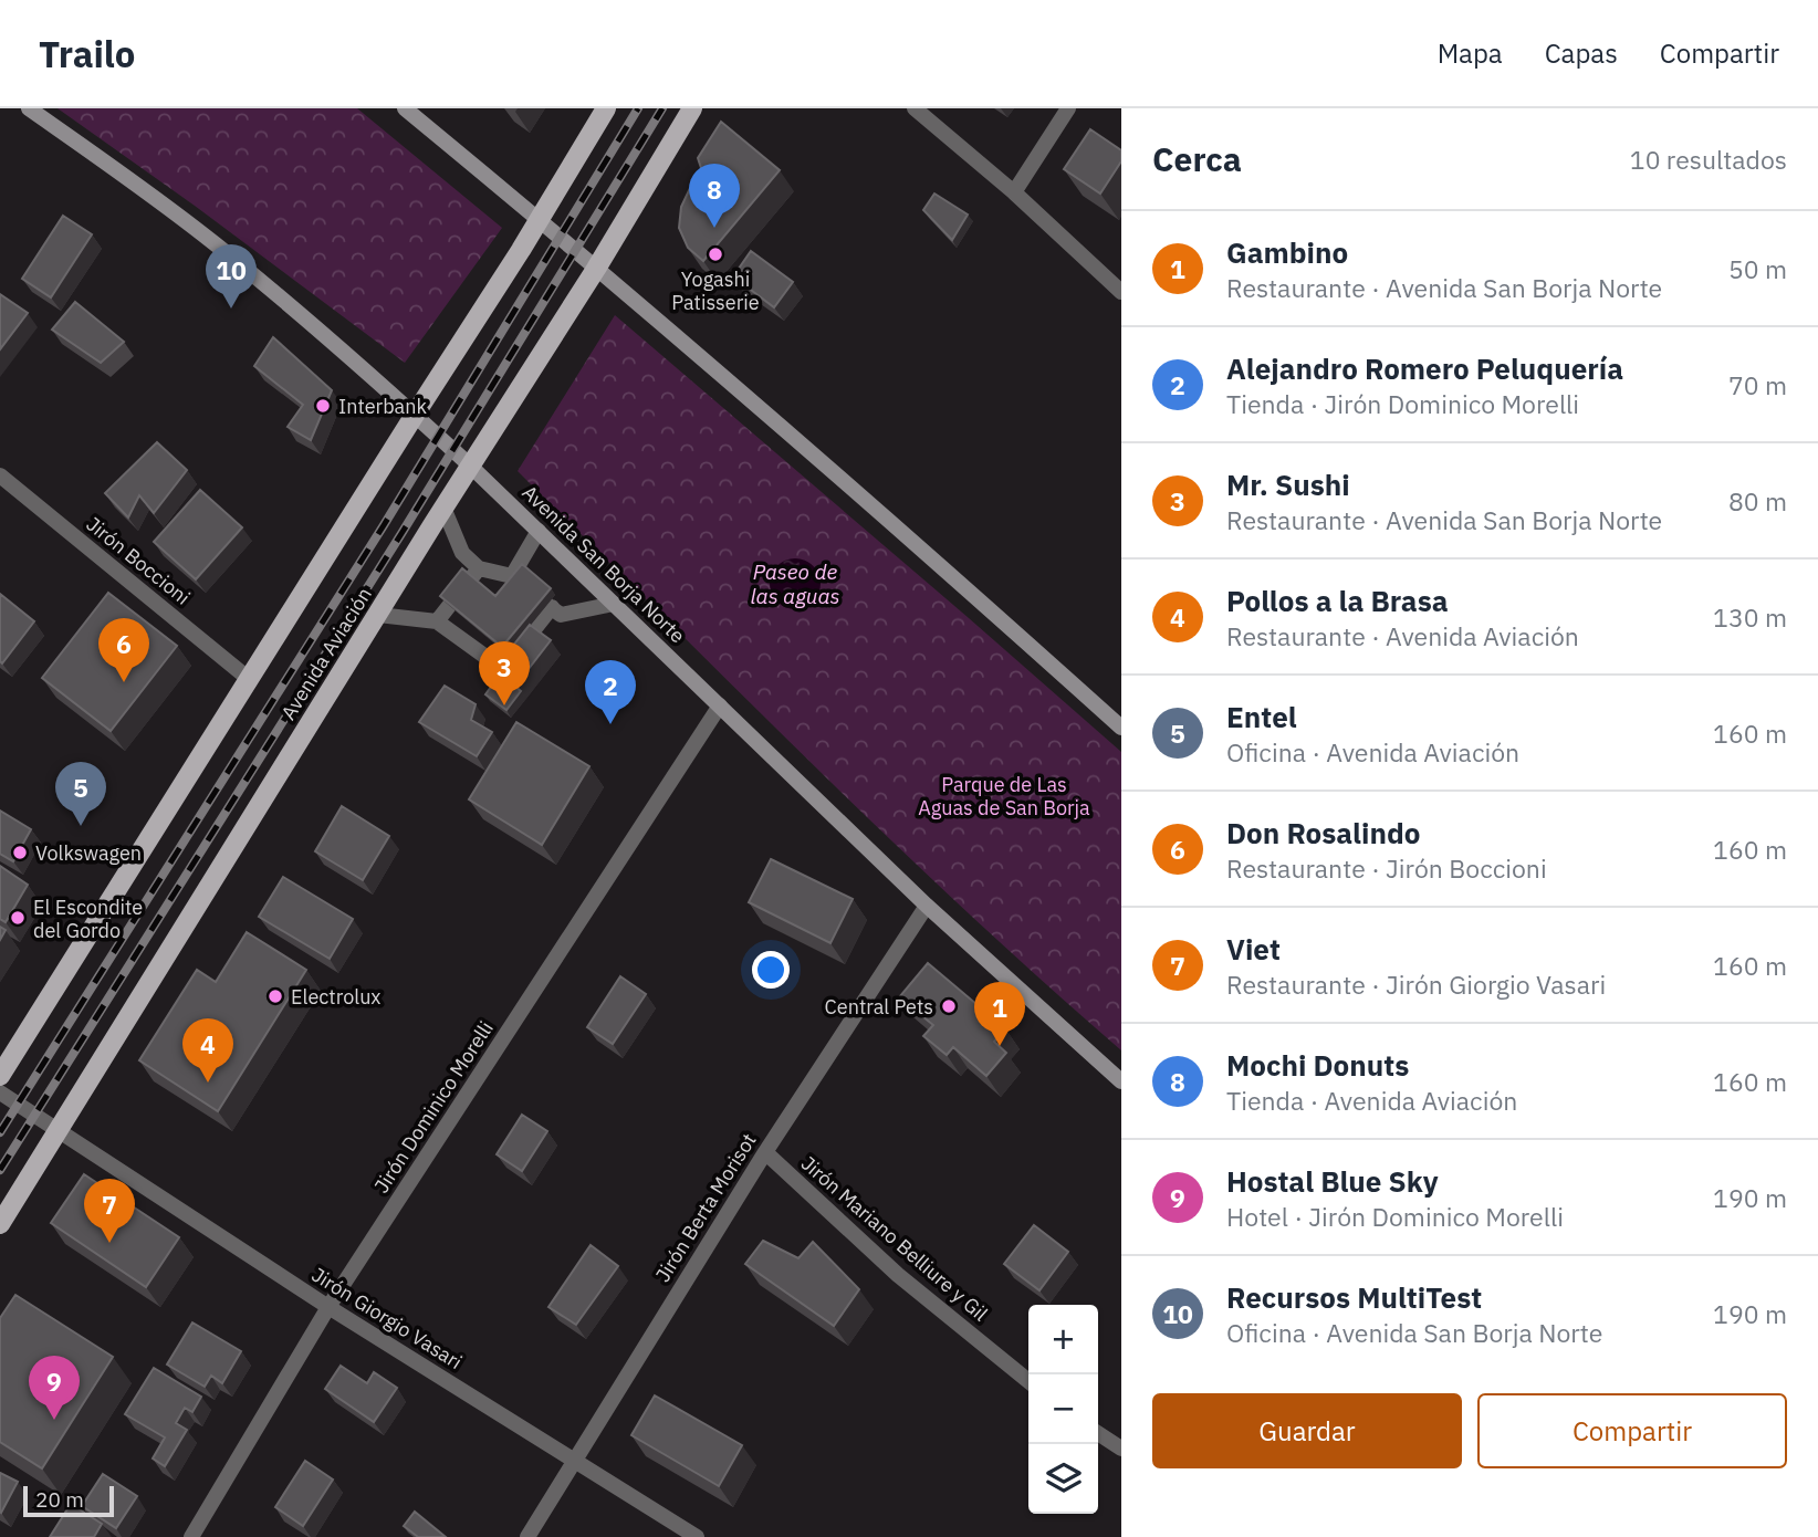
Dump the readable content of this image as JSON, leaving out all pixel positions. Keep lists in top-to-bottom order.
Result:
{
  "streets": {
    "main road": ["Avenida San Borja Norte", "Avenida Aviación"],
    "street": [
      "Jirón Boccioni",
      "Jirón Dominico Morelli",
      "Jirón Berta Morisot",
      "Jirón Mariano Belliure y Gil",
      "Jirón Giorgio Vasari"
    ]
  },
  "crossings": [
    ["Avenida San Borja Norte", "Avenida Aviación"],
    ["Avenida San Borja Norte", "Jirón Dominico Morelli"],
    ["Avenida San Borja Norte", "Jirón Berta Morisot"],
    ["Avenida Aviación", "Jirón Giorgio Vasari"],
    ["Jirón Dominico Morelli", "Jirón Giorgio Vasari"],
    ["Jirón Berta Morisot", "Jirón Mariano Belliure y Gil"],
    ["Jirón Berta Morisot", "Jirón Giorgio Vasari"]
  ],
  "water": ["Paseo de las aguas"],
  "parks": ["Parque de Las Aguas de San Borja"],
  "places": [
    "Yogashi Patisserie",
    "Interbank",
    "Volkswagen",
    "El Escondite del Gordo",
    "Electrolux",
    "Central Pets"
  ],
  "scale_bar": "20 m",
  "page": {
    "header": "Trailo",
    "nav": ["Mapa", "Capas", "Compartir"],
    "heading": ["Cerca", "10 resultados"],
    "pins": [
      "8",
      "10",
      "6",
      "3",
      "2",
      "5",
      "1",
      "4",
      "7",
      "9"
    ],
    "list": [
      {
        "mark": "1",
        "name": "Gambino",
        "note": "Restaurante · Avenida San Borja Norte",
        "value": "50 m"
      },
      {
        "mark": "2",
        "name": "Alejandro Romero Peluquería",
        "note": "Tienda · Jirón Dominico Morelli",
        "value": "70 m"
      },
      {
        "mark": "3",
        "name": "Mr. Sushi",
        "note": "Restaurante · Avenida San Borja Norte",
        "value": "80 m"
      },
      {
        "mark": "4",
        "name": "Pollos a la Brasa",
        "note": "Restaurante · Avenida Aviación",
        "value": "130 m"
      },
      {
        "mark": "5",
        "name": "Entel",
        "note": "Oficina · Avenida Aviación",
        "value": "160 m"
      },
      {
        "mark": "6",
        "name": "Don Rosalindo",
        "note": "Restaurante · Jirón Boccioni",
        "value": "160 m"
      },
      {
        "mark": "7",
        "name": "Viet",
        "note": "Restaurante · Jirón Giorgio Vasari",
        "value": "160 m"
      },
      {
        "mark": "8",
        "name": "Mochi Donuts",
        "note": "Tienda · Avenida Aviación",
        "value": "160 m"
      },
      {
        "mark": "9",
        "name": "Hostal Blue Sky",
        "note": "Hotel · Jirón Dominico Morelli",
        "value": "190 m"
      },
      {
        "mark": "10",
        "name": "Recursos MultiTest",
        "note": "Oficina · Avenida San Borja Norte",
        "value": "190 m"
      }
    ],
    "map_buttons": ["+", "−"],
    "buttons": ["Guardar", "Compartir"],
    "scale": "20 m"
  }
}
